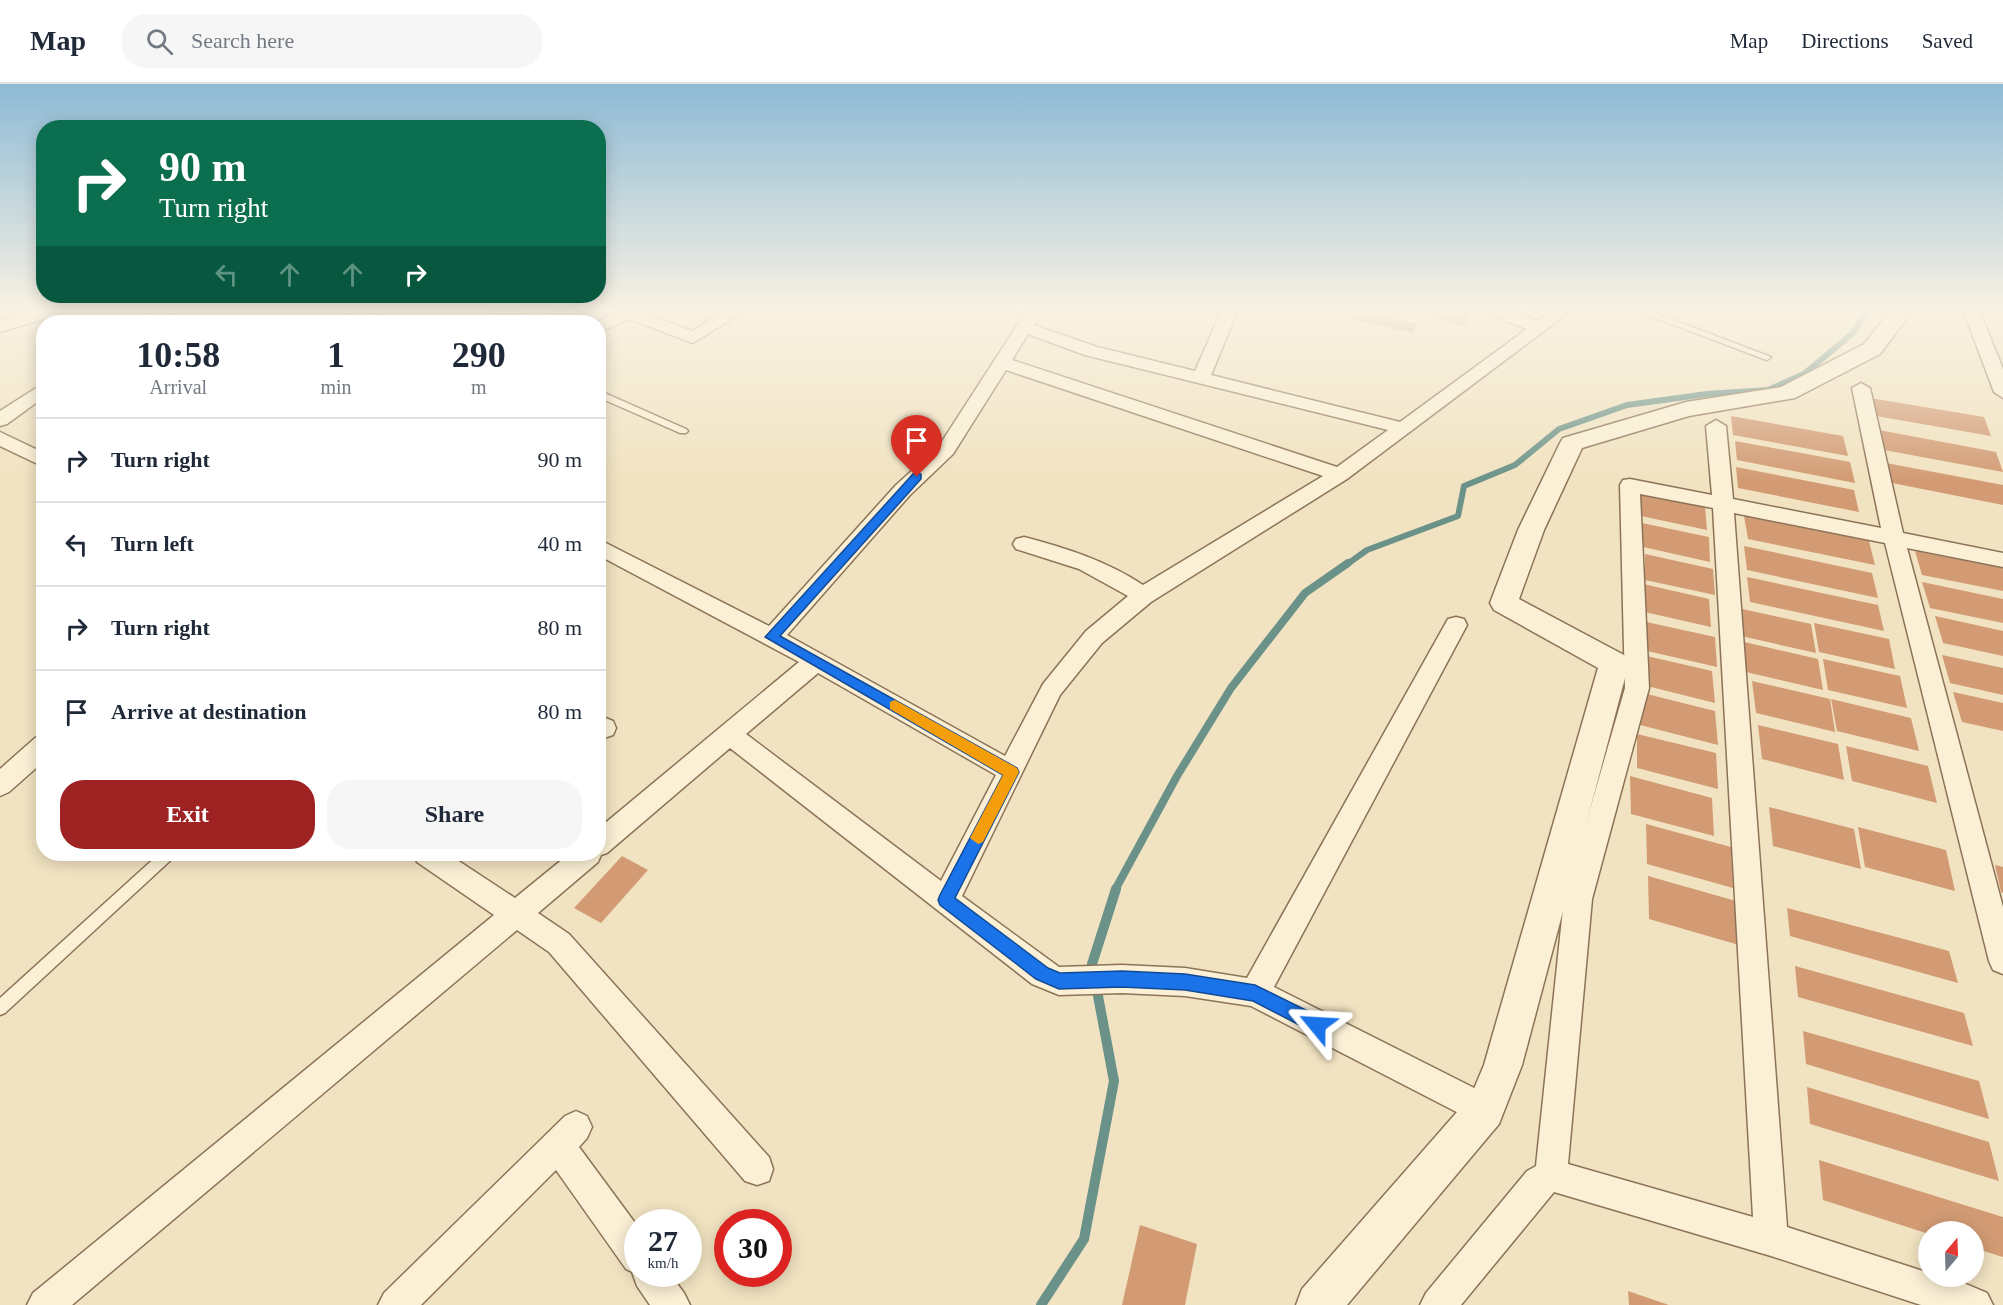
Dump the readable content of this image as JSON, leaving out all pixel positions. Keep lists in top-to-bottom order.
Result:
{
  "north": "top",
  "page": {
    "header": "Map",
    "search": "Search here",
    "nav": ["Map", "Directions", "Saved"],
    "turn": ["90 m", "Turn right"],
    "eta": [
      "10:58",
      "Arrival",
      "1",
      "min",
      "290",
      "m"
    ],
    "list": [
      {
        "name": "Turn right",
        "value": "90 m"
      },
      {
        "name": "Turn left",
        "value": "40 m"
      },
      {
        "name": "Turn right",
        "value": "80 m"
      },
      {
        "name": "Arrive at destination",
        "value": "80 m"
      }
    ],
    "buttons": ["Exit", "Share"],
    "speed": "27 km/h",
    "limit": "30"
  }
}
